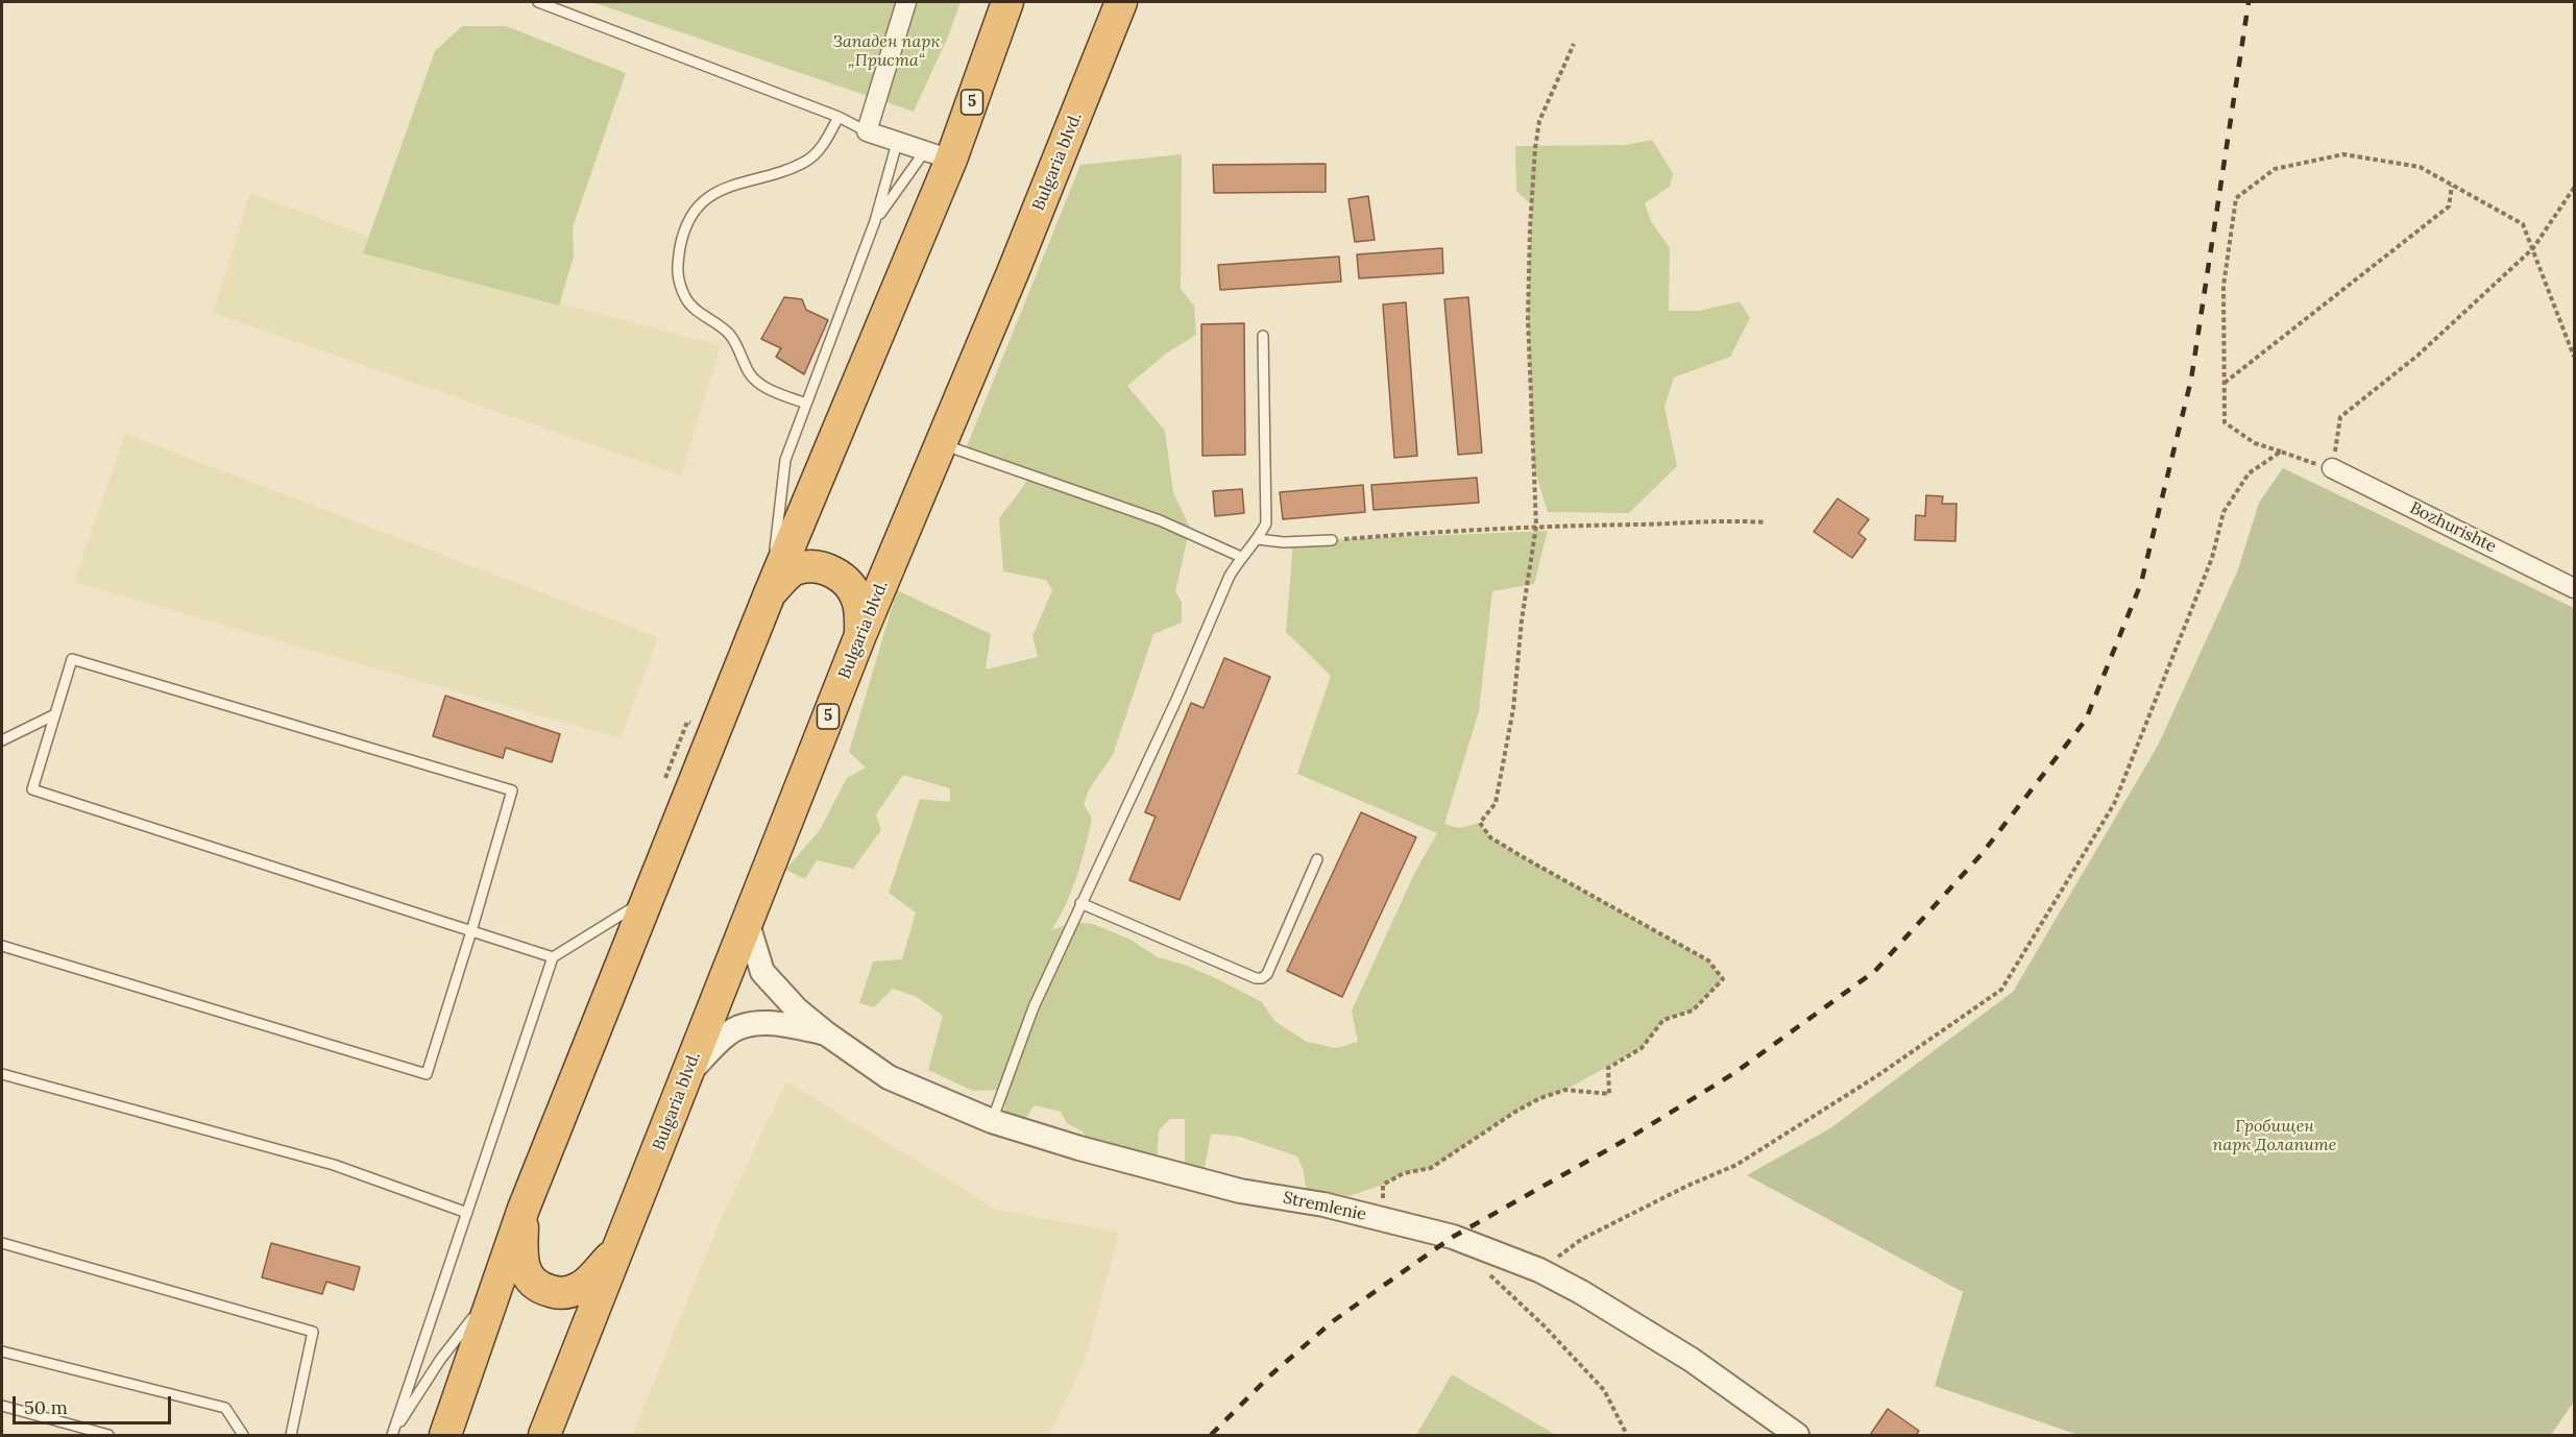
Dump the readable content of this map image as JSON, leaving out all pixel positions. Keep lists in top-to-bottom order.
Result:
{
  "streets": {
    "highway": ["5", "Bulgaria blvd."],
    "street": ["Bozhurishte", "Stremlenie"]
  },
  "crossings": [
    ["Bulgaria blvd.", "Stremlenie"]
  ],
  "parks": ["Западен парк „Приста“", "Гробищен парк Долапите"],
  "scale_bar": "50 m"
}
